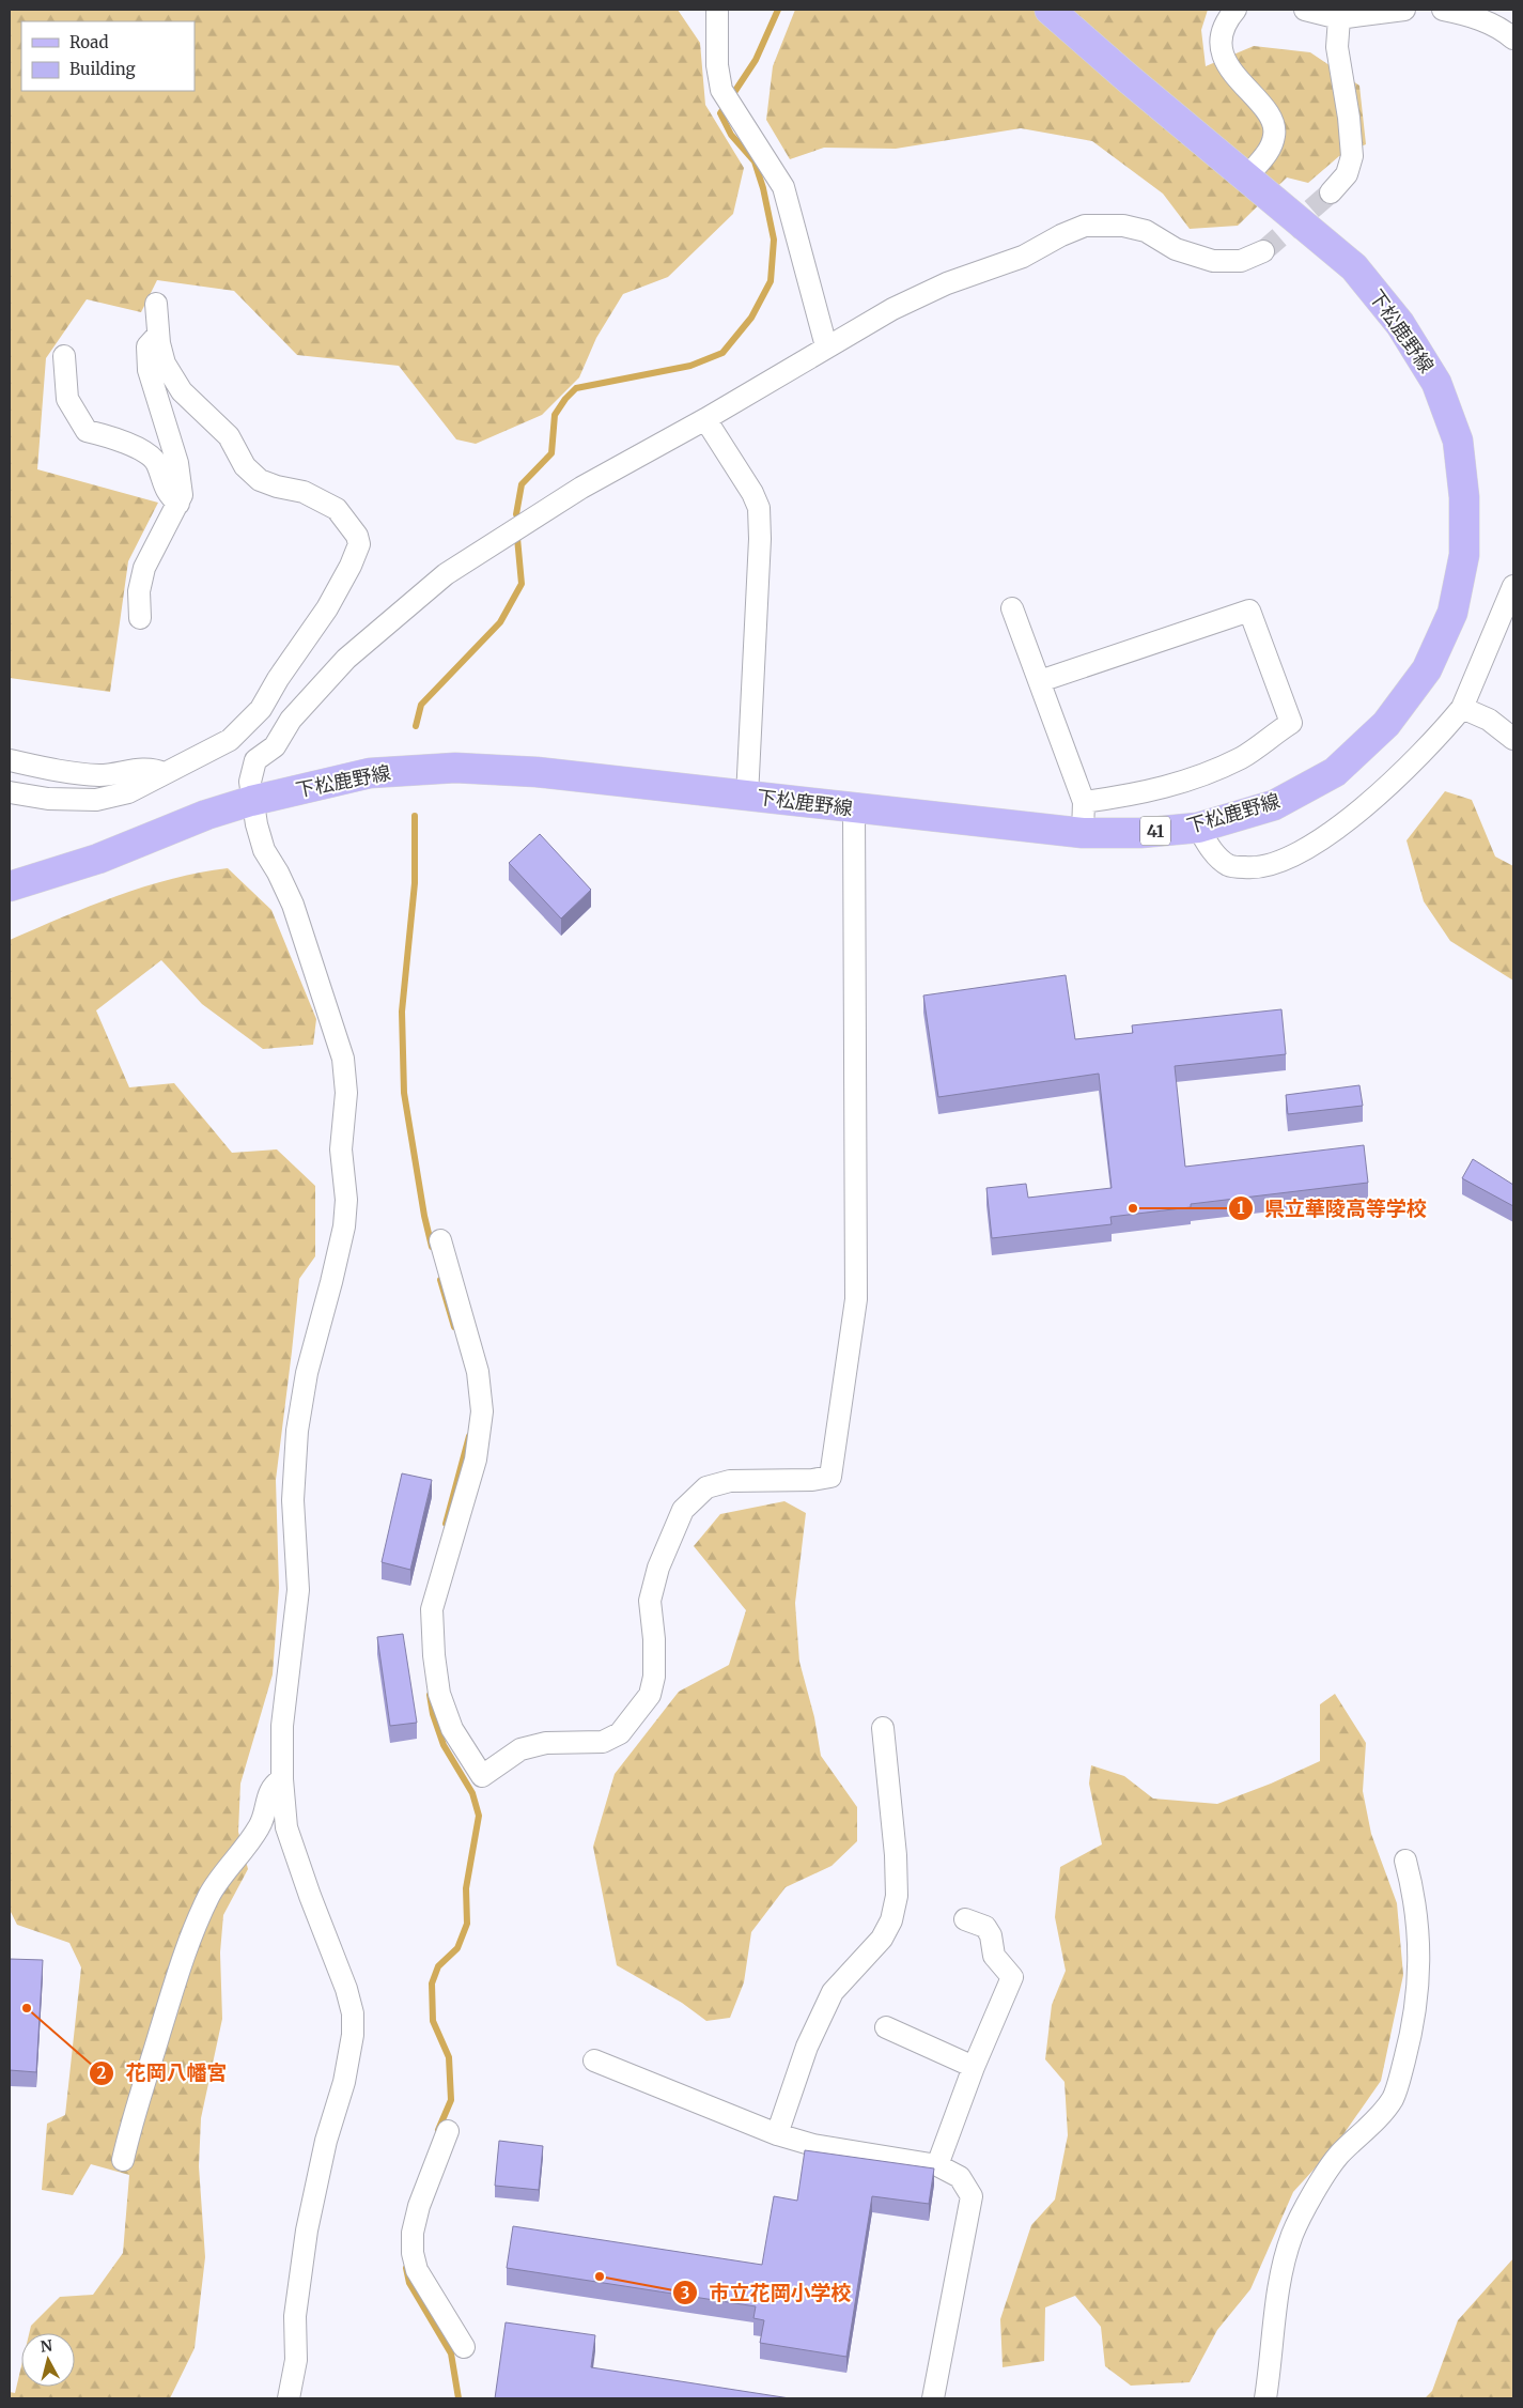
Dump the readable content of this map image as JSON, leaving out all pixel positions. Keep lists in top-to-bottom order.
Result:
{
  "streets": {
    "main road": ["下松鹿野線", "41"]
  },
  "places": ["県立華陵高等学校", "花岡八幡宮", "市立花岡小学校"],
  "legend": ["Road", "Building"],
  "north": "top"
}
